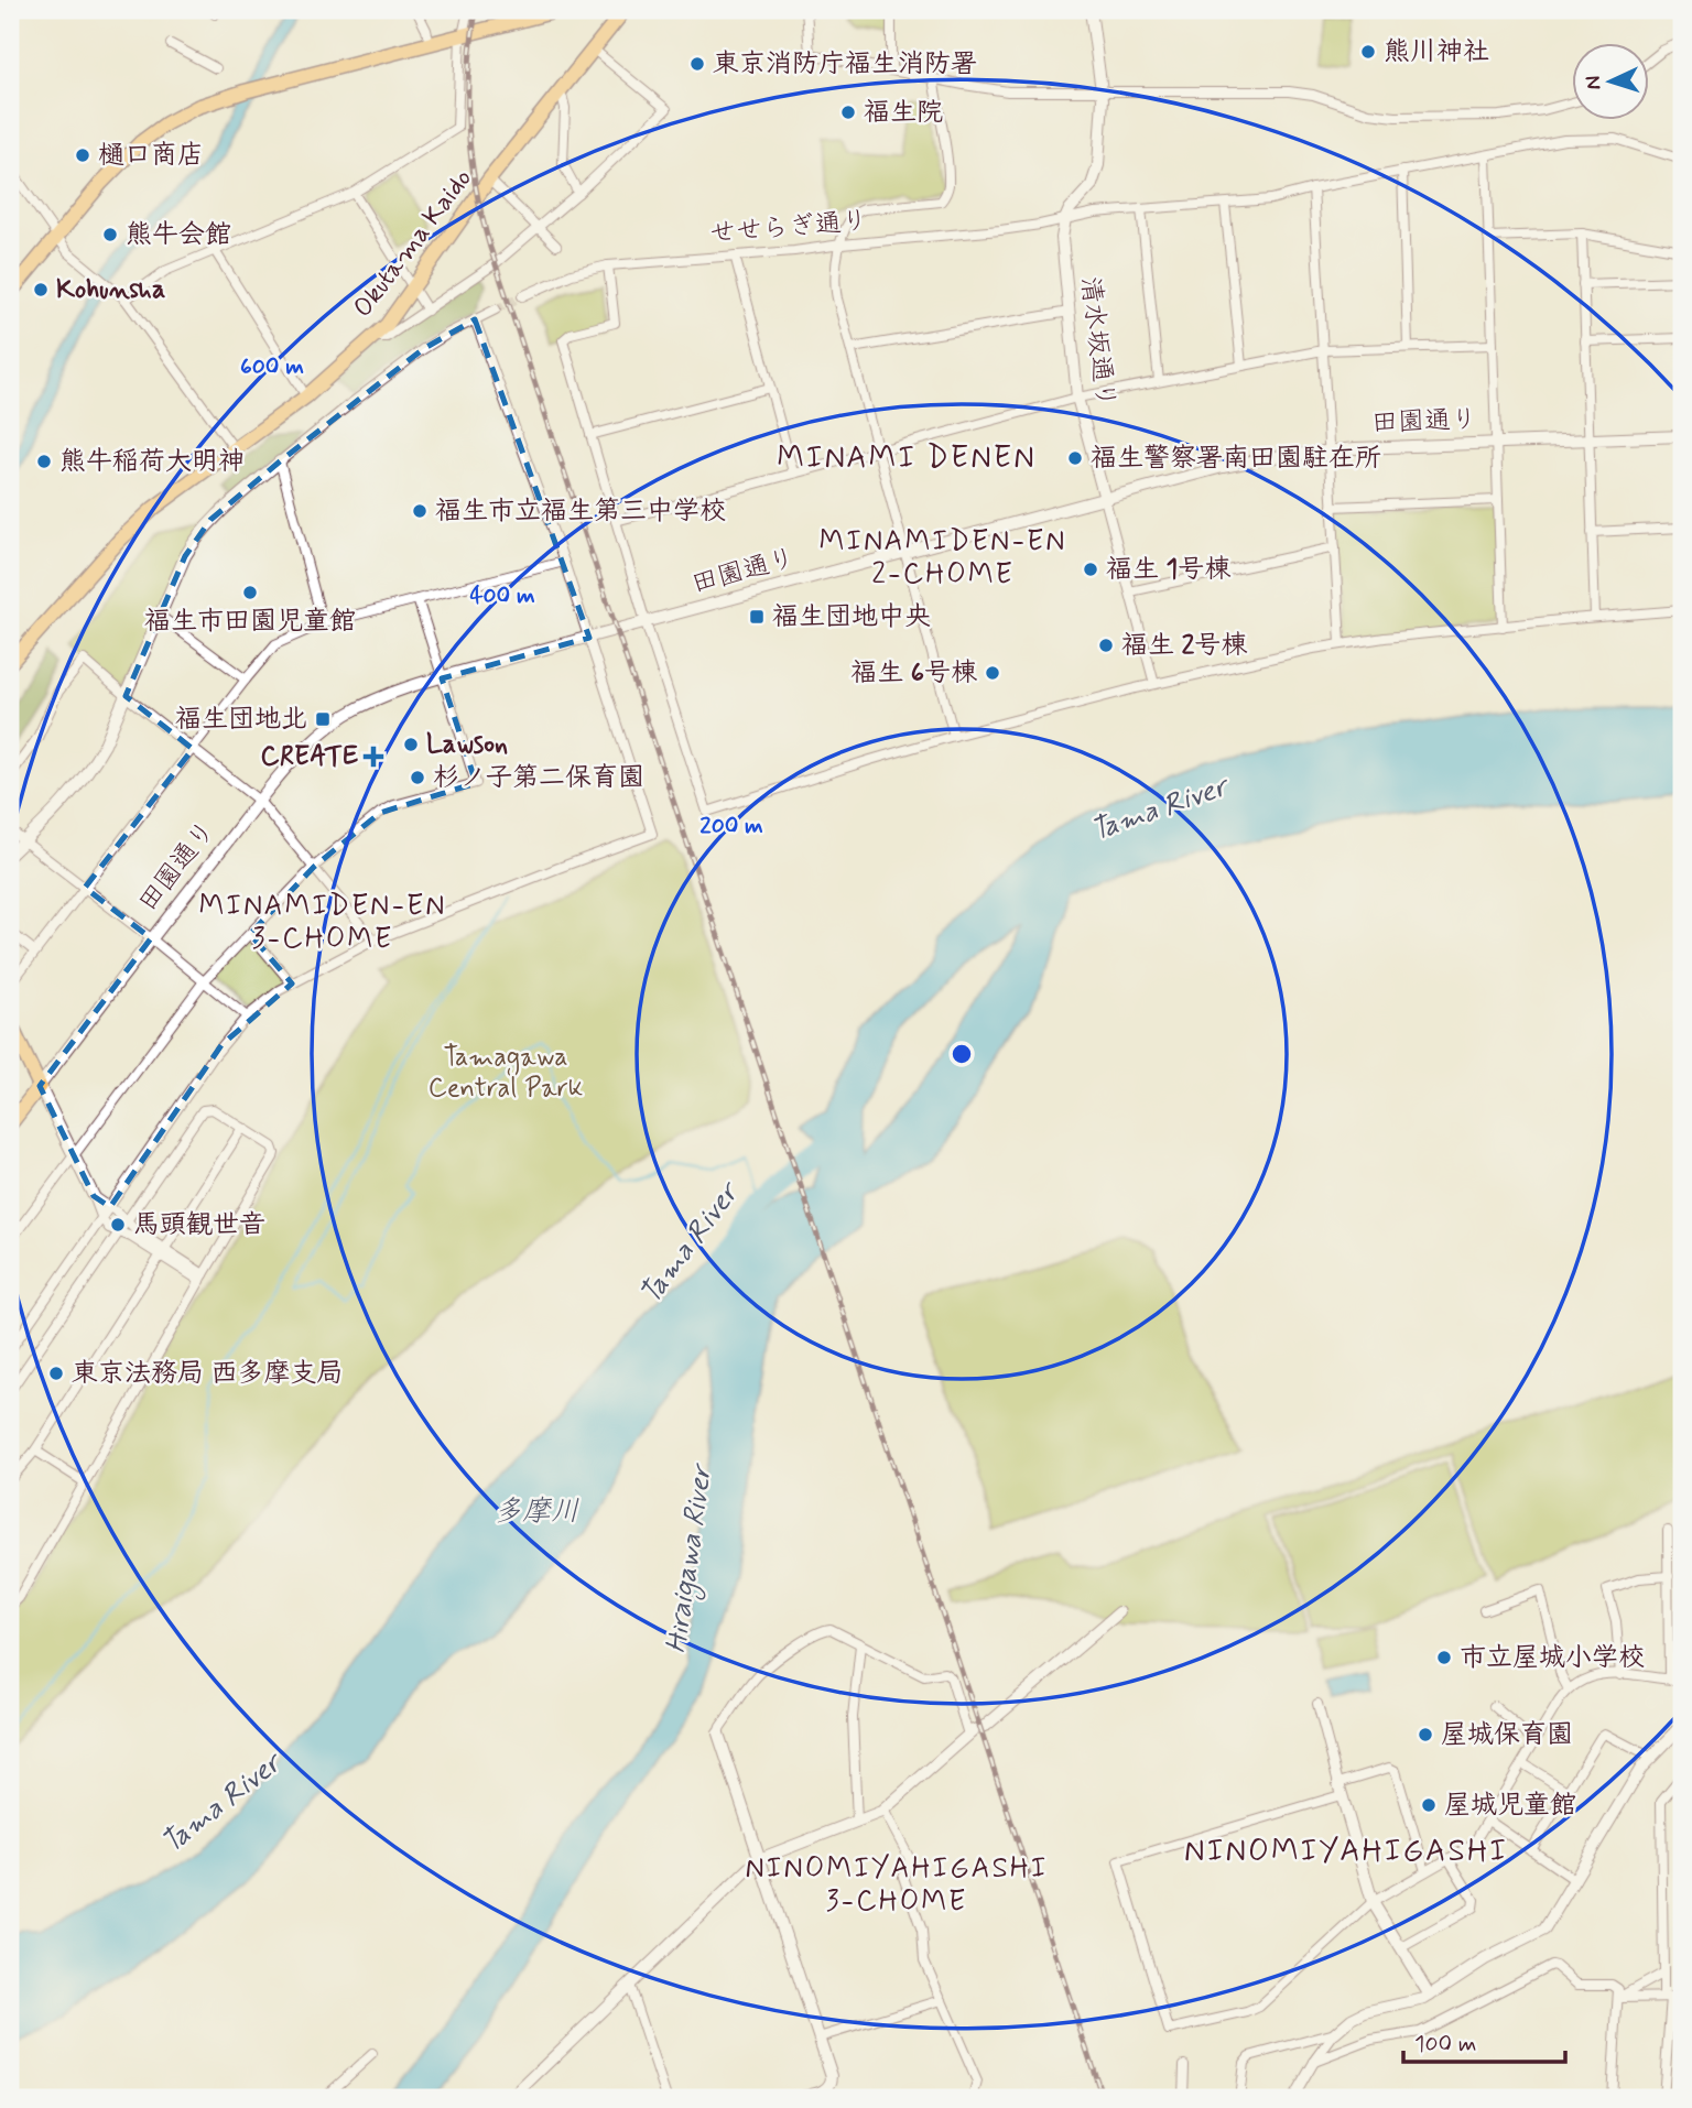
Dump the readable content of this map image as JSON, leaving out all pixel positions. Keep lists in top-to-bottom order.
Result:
{
  "streets": {
    "main road": ["Okutama Kaido"],
    "street": ["せせらぎ通り", "清水坂通り", "田園通り"]
  },
  "crossings": [
    ["せせらぎ通り", "清水坂通り"],
    ["清水坂通り", "田園通り"]
  ],
  "districts": [
    "MINAMI DENEN",
    "MINAMIDEN-EN 2-CHOME",
    "MINAMIDEN-EN 3-CHOME",
    "NINOMIYAHIGASHI",
    "NINOMIYAHIGASHI 3-CHOME"
  ],
  "water": ["Tama River", "多摩川", "Hiraigawa River"],
  "parks": ["Tamagawa Central Park"],
  "places": {
    "other": [
      "熊川神社",
      "東京消防庁福生消防署",
      "福生院",
      "樋口商店",
      "熊牛会館",
      "Kohunsha",
      "福生警察署南田園駐在所",
      "熊牛稲荷大明神",
      "福生市立福生第三中学校",
      "福生 1号棟",
      "福生市田園児童館",
      "福生 2号棟",
      "福生 6号棟",
      "Lawson",
      "杉ノ子第二保育園",
      "馬頭観世音",
      "東京法務局 西多摩支局",
      "市立屋城小学校",
      "屋城保育園",
      "屋城児童館"
    ],
    "transit": ["福生団地中央", "福生団地北"],
    "health": ["CREATE"]
  },
  "scale_bar": "100 m",
  "north": "left",
  "rings": ["600 m", "400 m", "200 m"]
}
